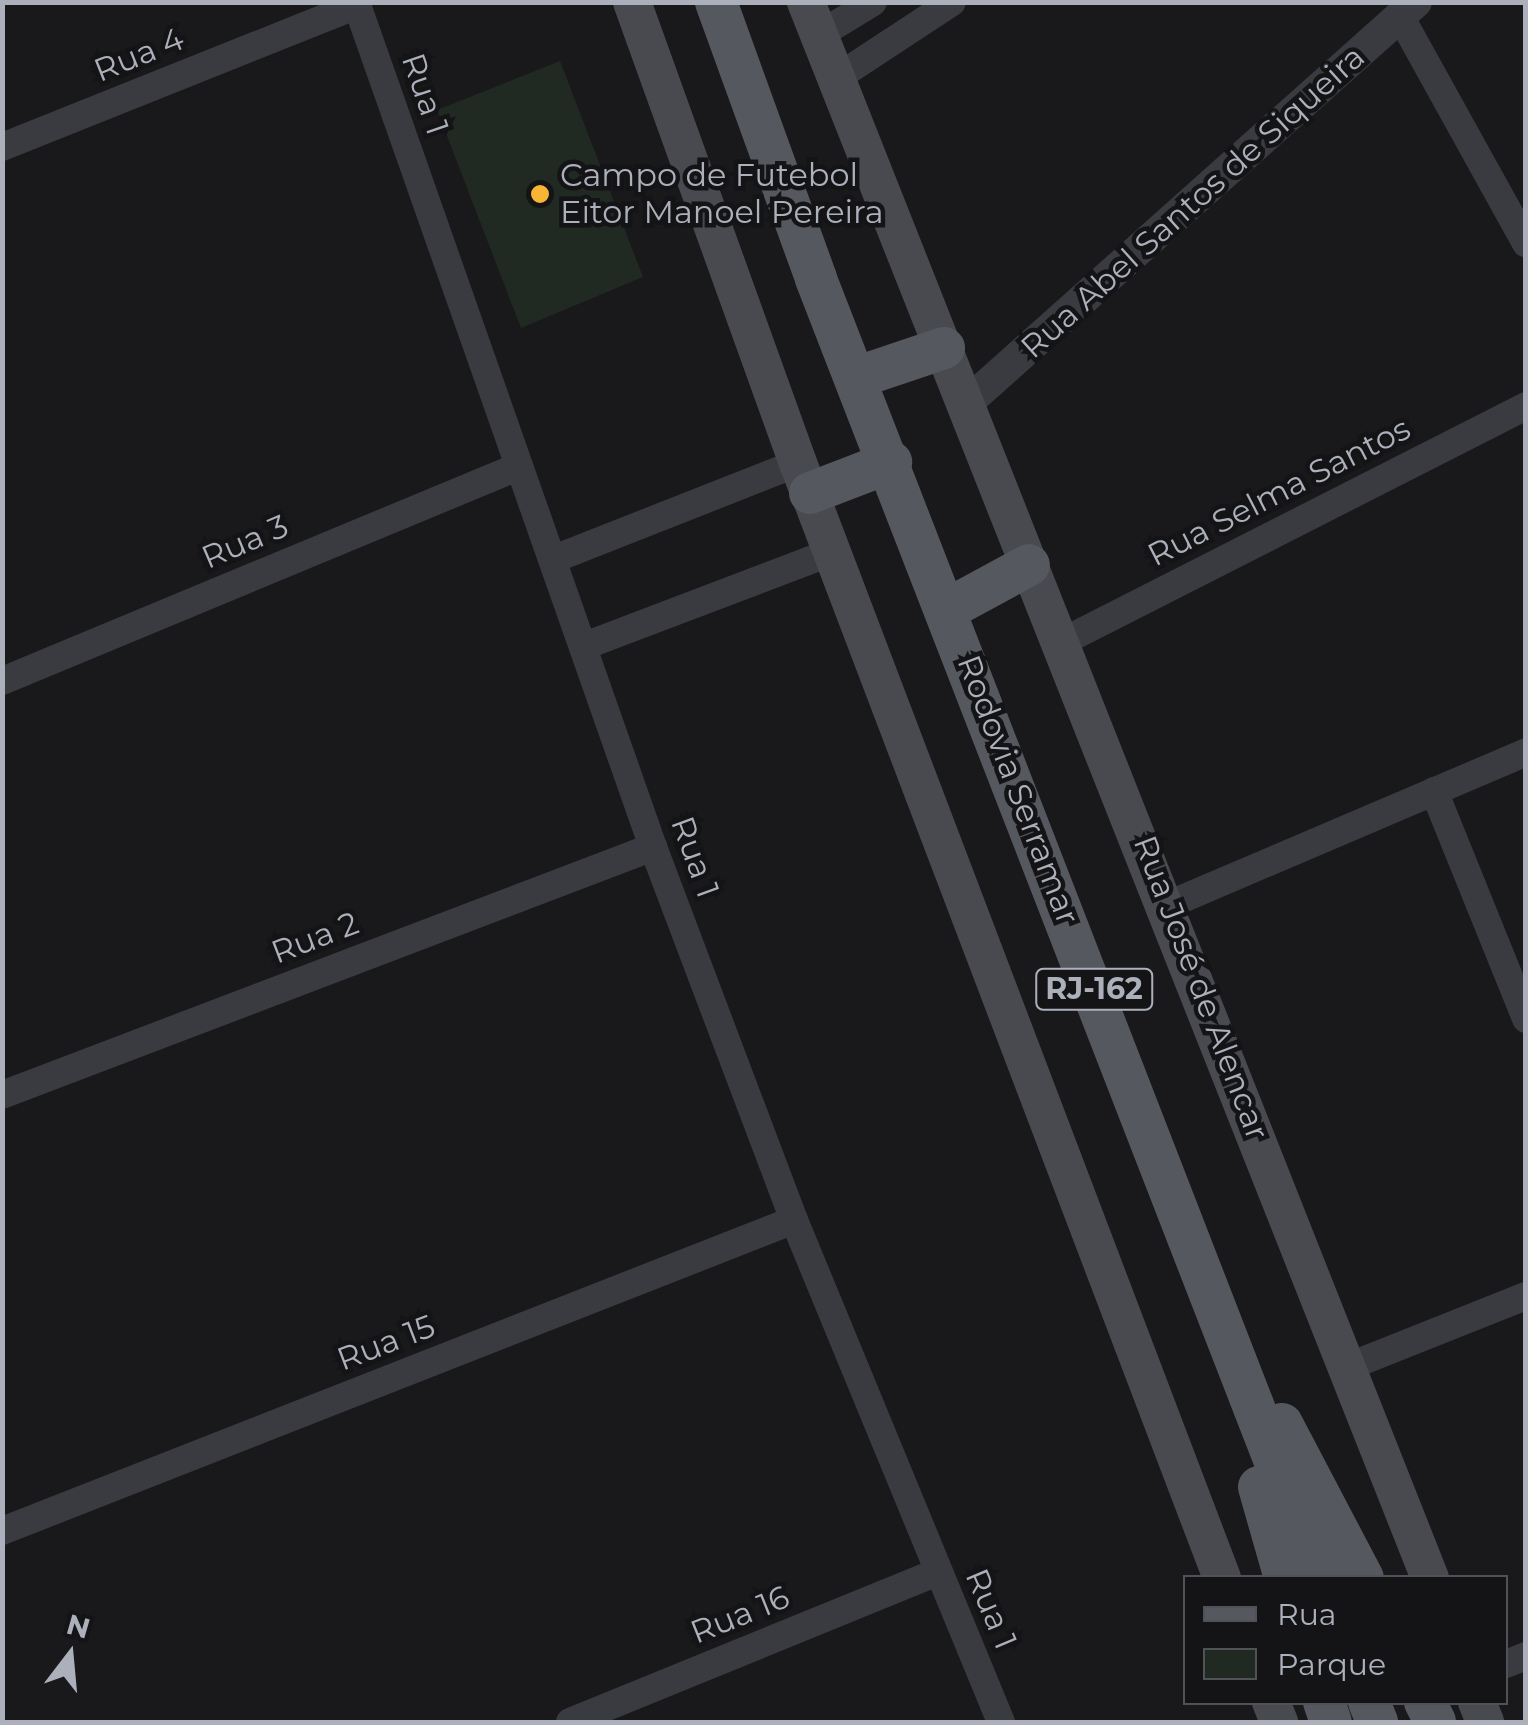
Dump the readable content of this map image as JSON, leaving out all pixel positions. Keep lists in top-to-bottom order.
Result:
{
  "streets": {
    "main road": ["Rodovia Serramar", "Rua José de Alencar", "RJ-162"],
    "street": [
      "Rua 4",
      "Rua 1",
      "Rua Abel Santos de Siqueira",
      "Rua Selma Santos",
      "Rua 3",
      "Rua 2",
      "Rua 15",
      "Rua 16"
    ]
  },
  "crossings": [
    ["Rua 4", "Rua 1"],
    ["Rua 1", "Rua 3"],
    ["Rua 1", "Rua 2"],
    ["Rua 1", "Rua 15"],
    ["Rua 1", "Rua 16"],
    ["Rua Abel Santos de Siqueira", "Rua José de Alencar"],
    ["Rua Selma Santos", "Rua José de Alencar"]
  ],
  "places": ["Campo de Futebol Eitor Manoel Pereira"],
  "legend": ["Rua", "Parque"],
  "north": "top"
}
